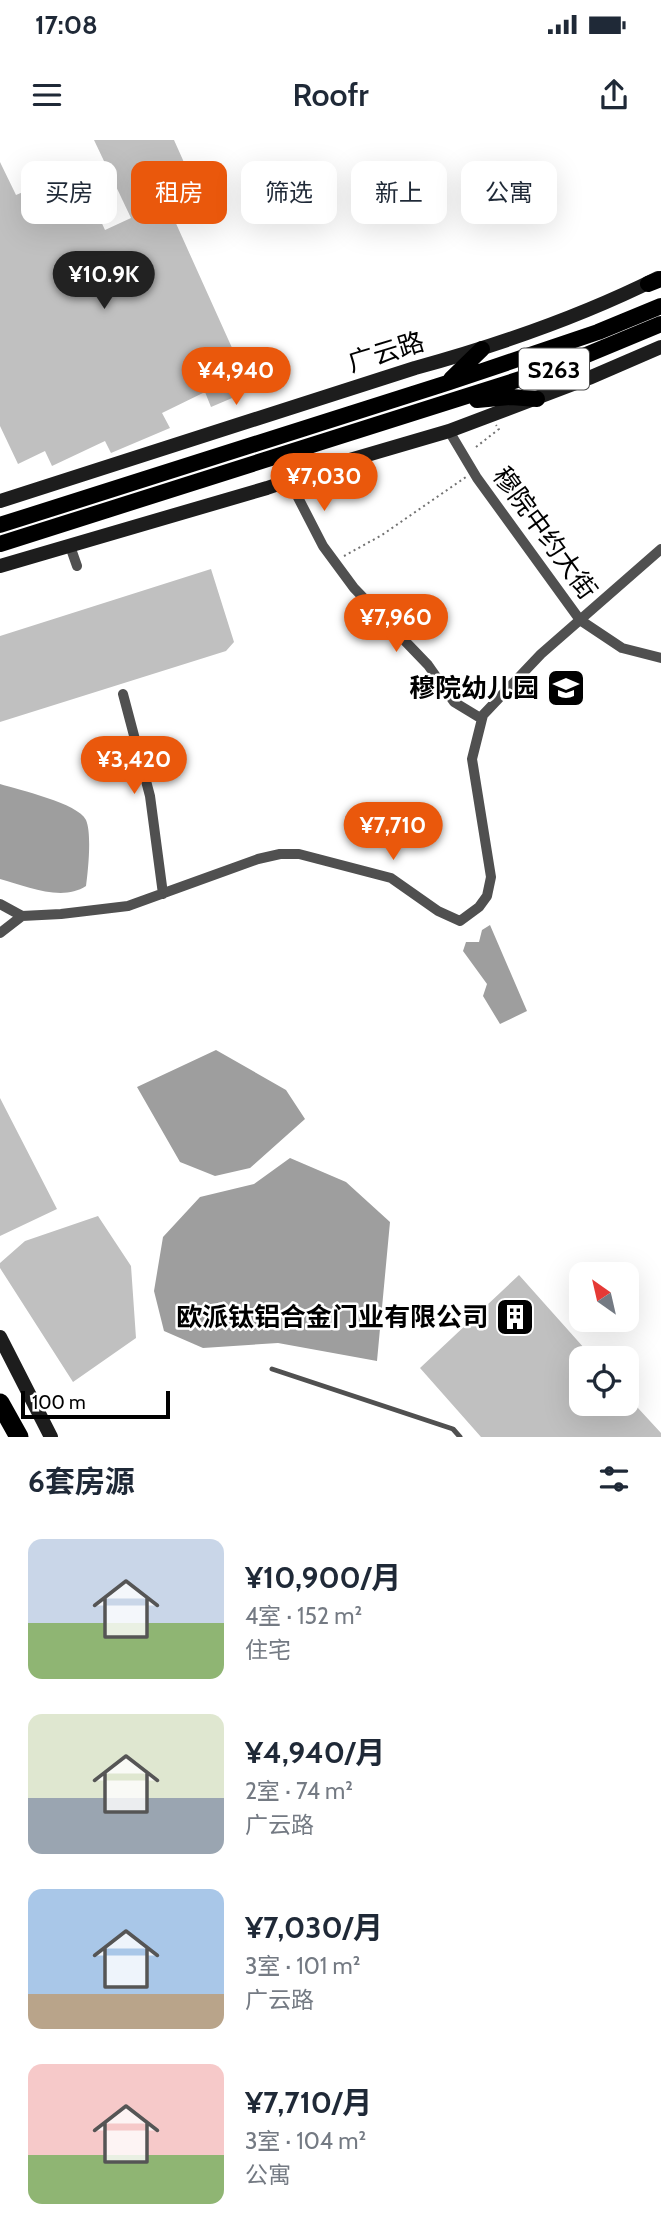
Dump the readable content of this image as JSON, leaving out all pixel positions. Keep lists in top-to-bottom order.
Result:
{
  "streets": {
    "main road": ["广云路", "S263"],
    "street": ["穆院中约大街"]
  },
  "crossings": [
    ["S263", "穆院中约大街"]
  ],
  "places": {
    "school or university": ["穆院幼儿园"],
    "building": ["欧派钛铝合金门业有限公司"]
  },
  "scale_bar": "100 m",
  "north": "top left",
  "page": {
    "status": "17:08",
    "header": "Roofr",
    "chip": [
      "买房",
      "租房",
      "筛选",
      "新上",
      "公寓"
    ],
    "price": [
      "¥10.9K",
      "¥4,940",
      "¥7,030",
      "¥7,960",
      "¥3,420",
      "¥7,710"
    ],
    "scale": "100 m",
    "heading": "6套房源",
    "list": [
      {
        "name": "¥10,900/月",
        "note": "4室 · 152 m² · 住宅"
      },
      {
        "name": "¥4,940/月",
        "note": "2室 · 74 m² · 广云路"
      },
      {
        "name": "¥7,030/月",
        "note": "3室 · 101 m² · 广云路"
      },
      {
        "name": "¥7,710/月",
        "note": "3室 · 104 m² · 公寓"
      }
    ]
  }
}
